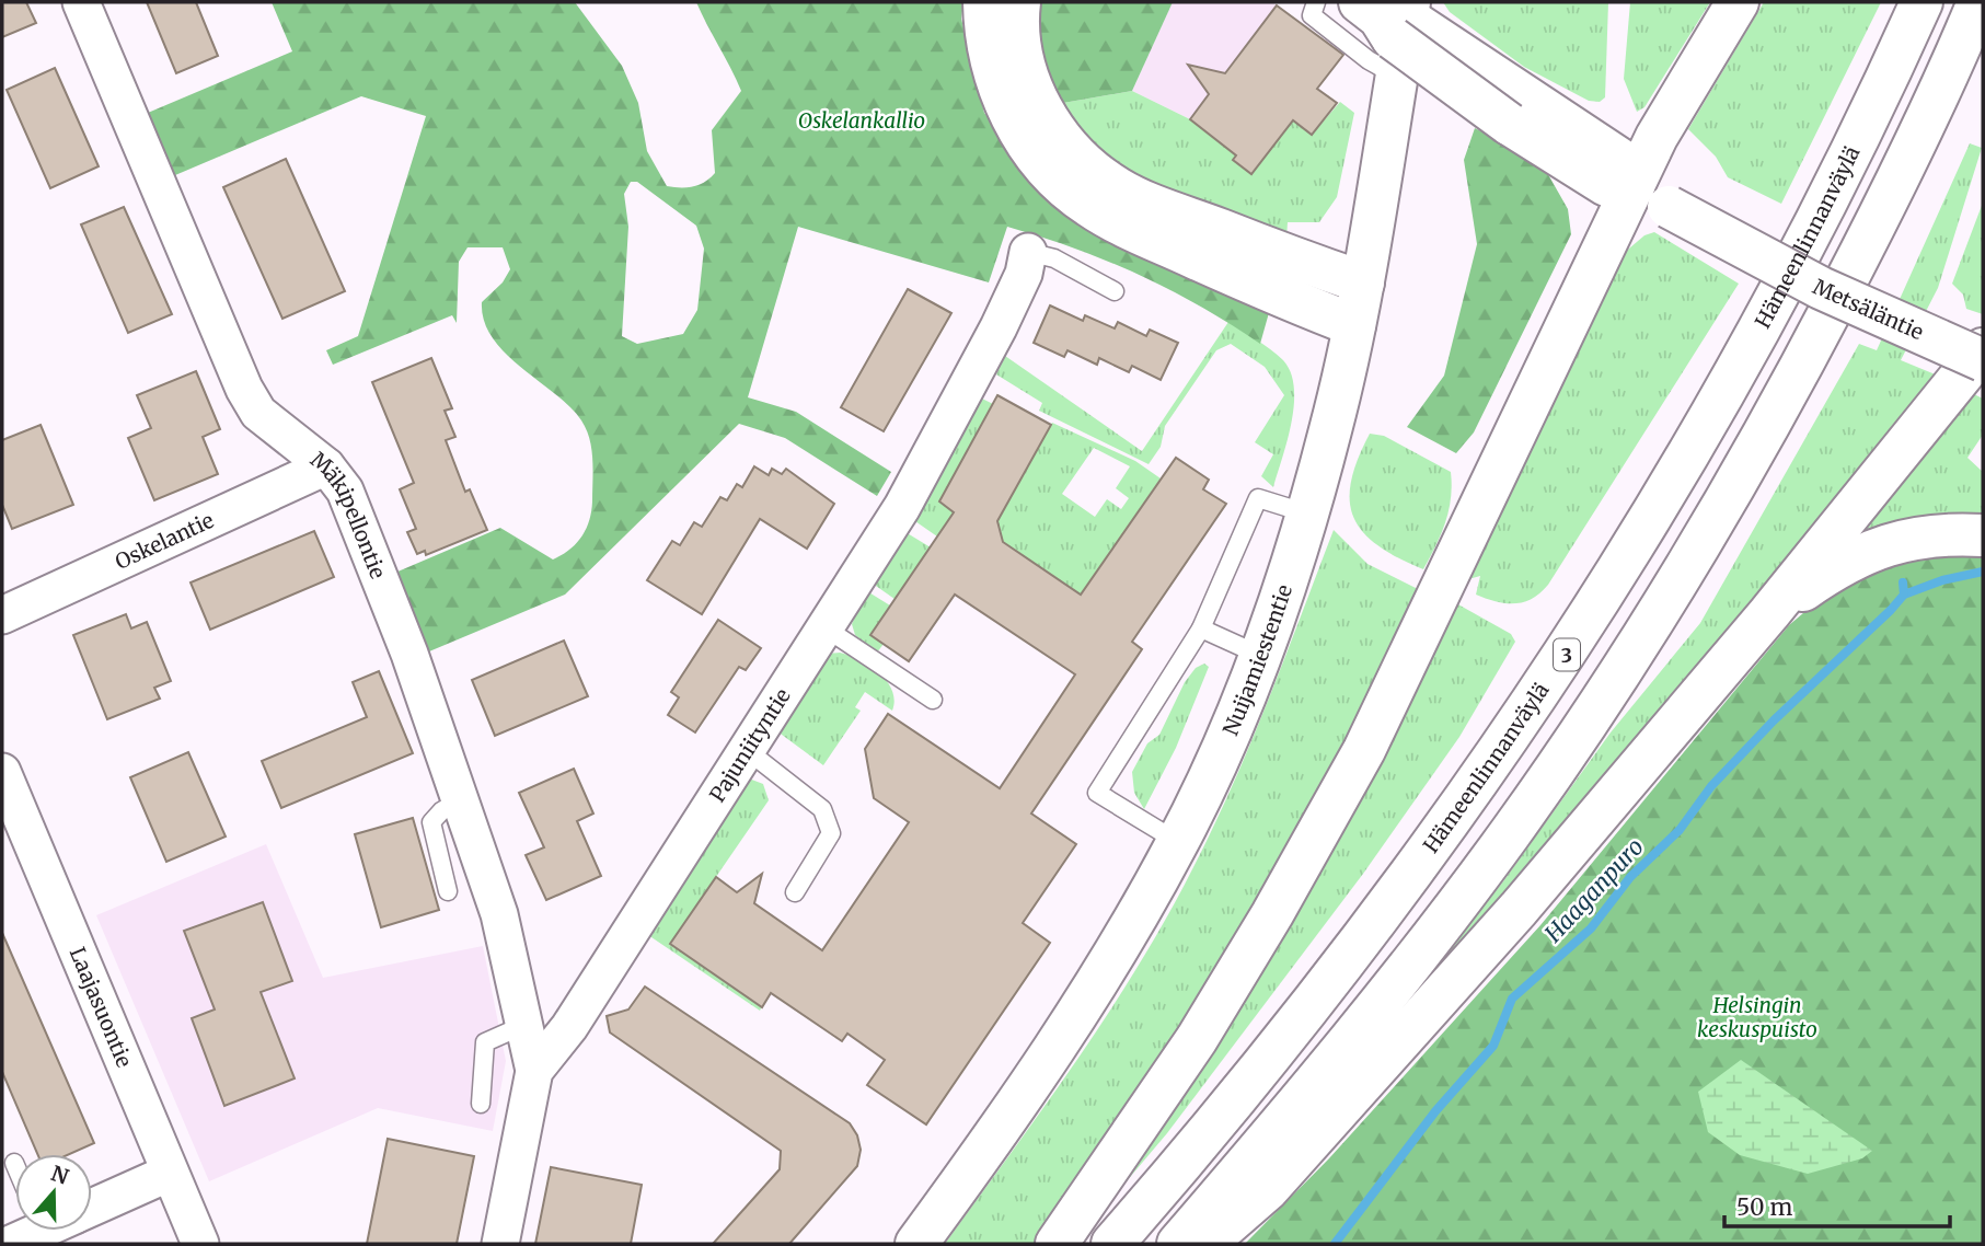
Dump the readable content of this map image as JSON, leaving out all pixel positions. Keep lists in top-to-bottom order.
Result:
{
  "streets": {
    "main road": [
      "Hämeenlinnanväylä",
      "Metsäläntie",
      "3",
      "Nuijamiestentie"
    ],
    "street": [
      "Mäkipellontie",
      "Oskelantie",
      "Pajuniityntie",
      "Laajasuontie"
    ]
  },
  "crossings": [
    ["Metsäläntie", "Nuijamiestentie"],
    ["Mäkipellontie", "Oskelantie"],
    ["Mäkipellontie", "Pajuniityntie"]
  ],
  "water": ["Haaganpuro"],
  "parks": ["Oskelankallio", "Helsingin keskuspuisto"],
  "scale_bar": "50 m",
  "north": "top"
}
